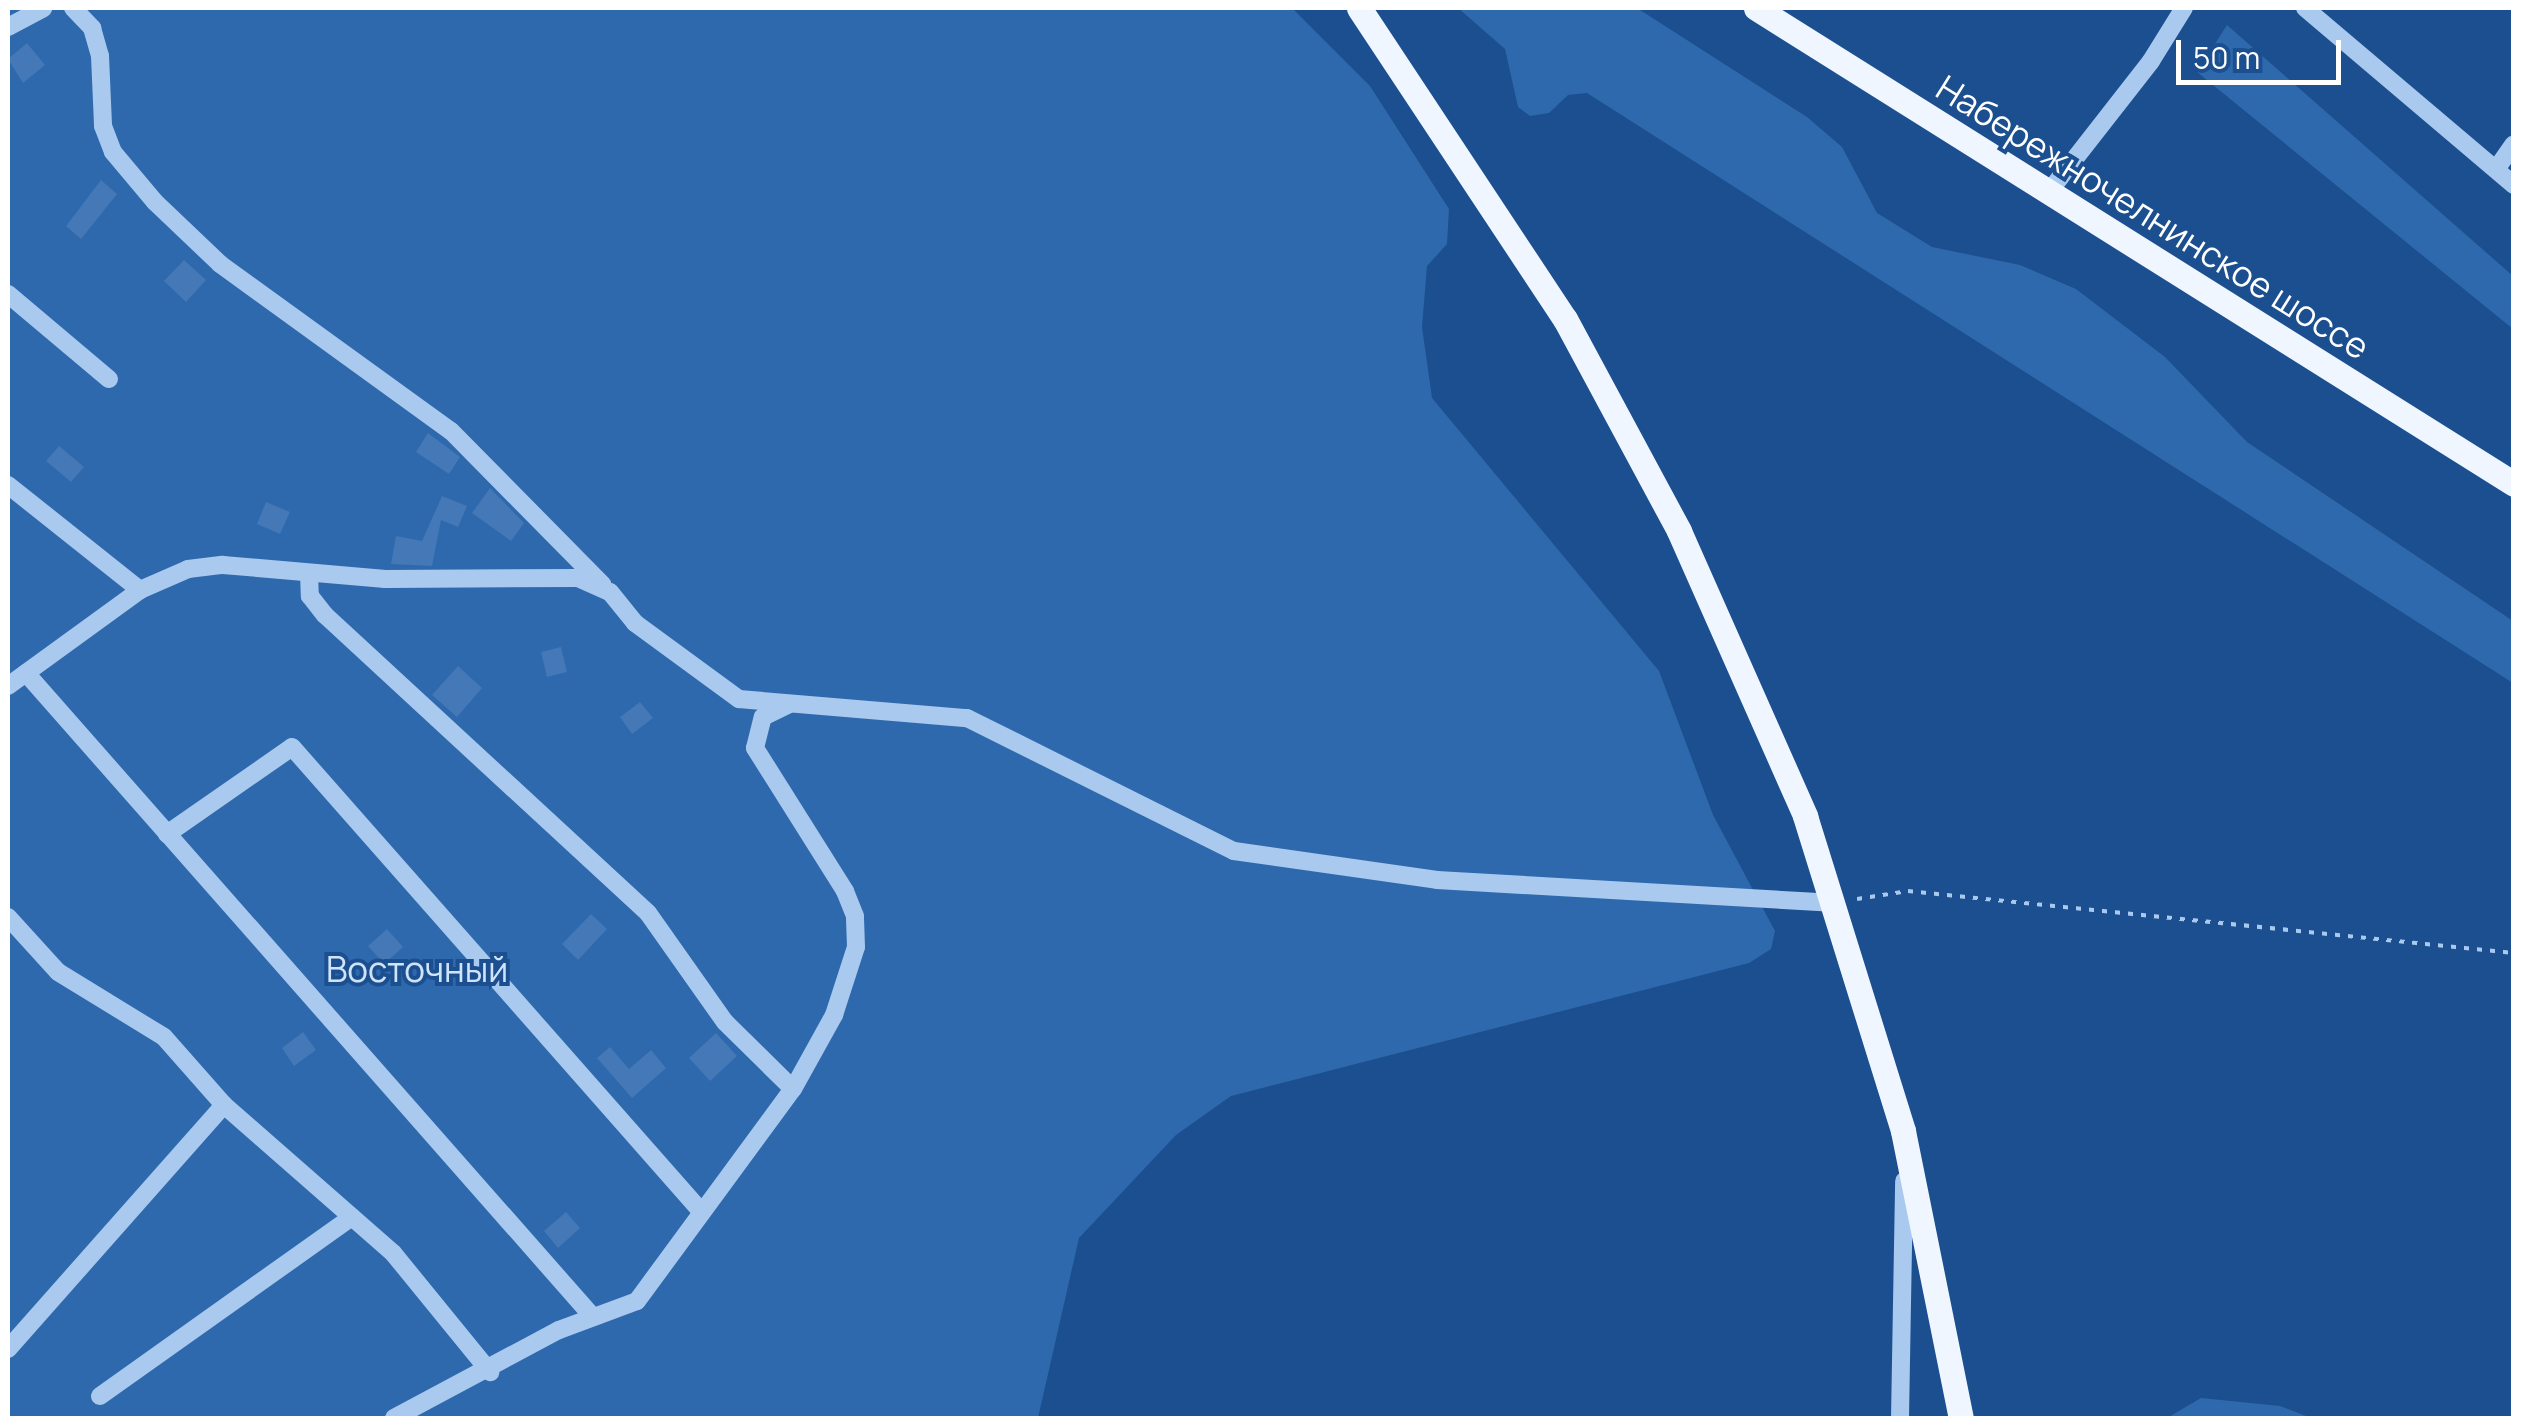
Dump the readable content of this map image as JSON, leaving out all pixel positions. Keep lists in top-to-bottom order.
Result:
{
  "streets": {
    "main road": ["Набережночелнинское шоссе"]
  },
  "parks": ["Восточный"],
  "scale_bar": "50 m"
}
